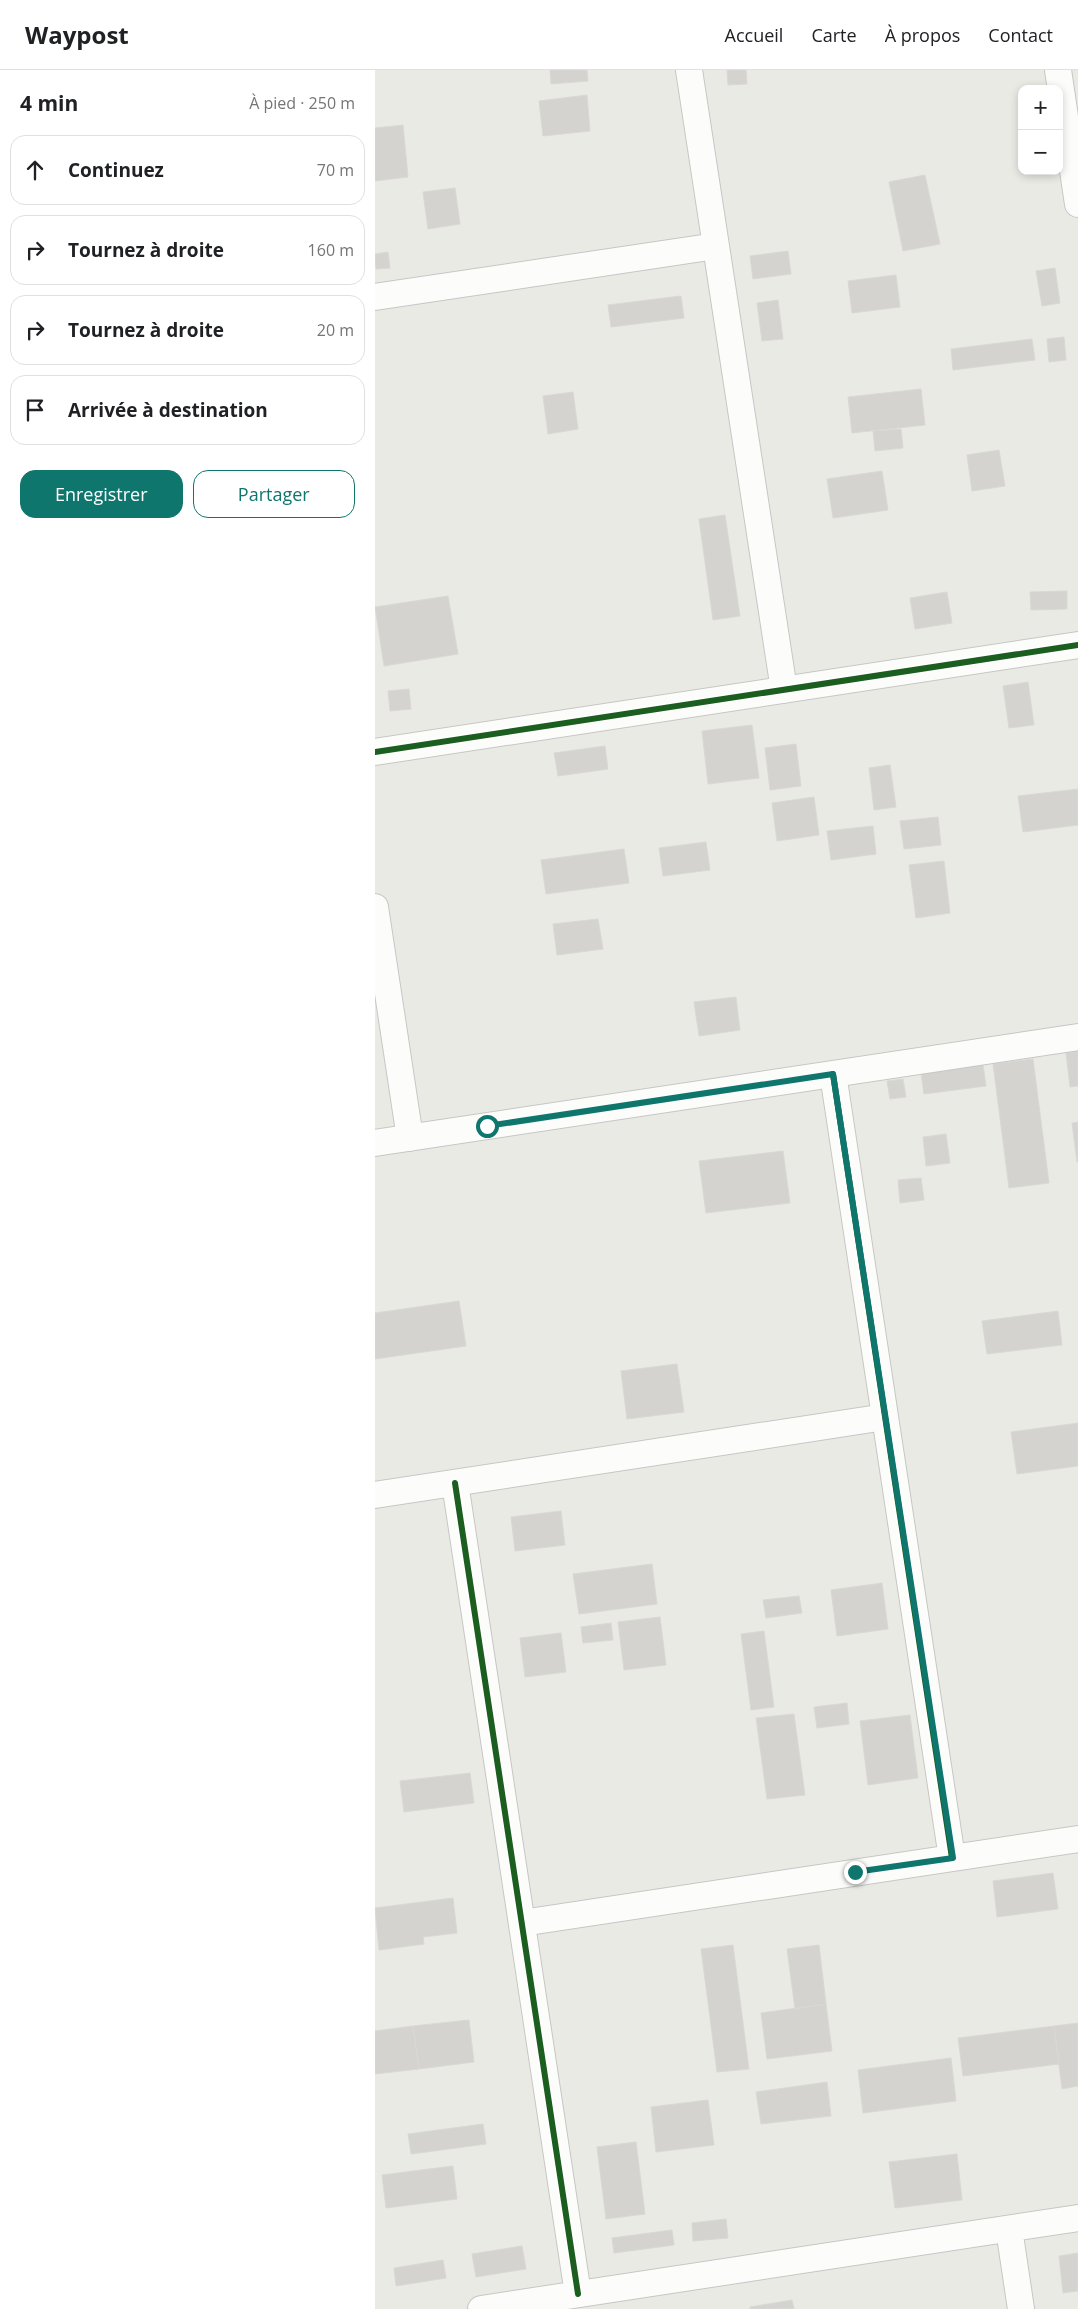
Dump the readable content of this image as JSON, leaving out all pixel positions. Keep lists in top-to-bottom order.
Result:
{
  "page": {
    "header": "Waypost",
    "nav": [
      "Accueil",
      "Carte",
      "À propos",
      "Contact"
    ],
    "heading": ["4 min", "À pied · 250 m"],
    "map_buttons": ["+", "−"],
    "list": [
      ["Continuez", "70 m"],
      ["Tournez à droite", "160 m"],
      ["Tournez à droite", "20 m"],
      "Arrivée à destination"
    ],
    "buttons": ["Enregistrer", "Partager"]
  }
}
